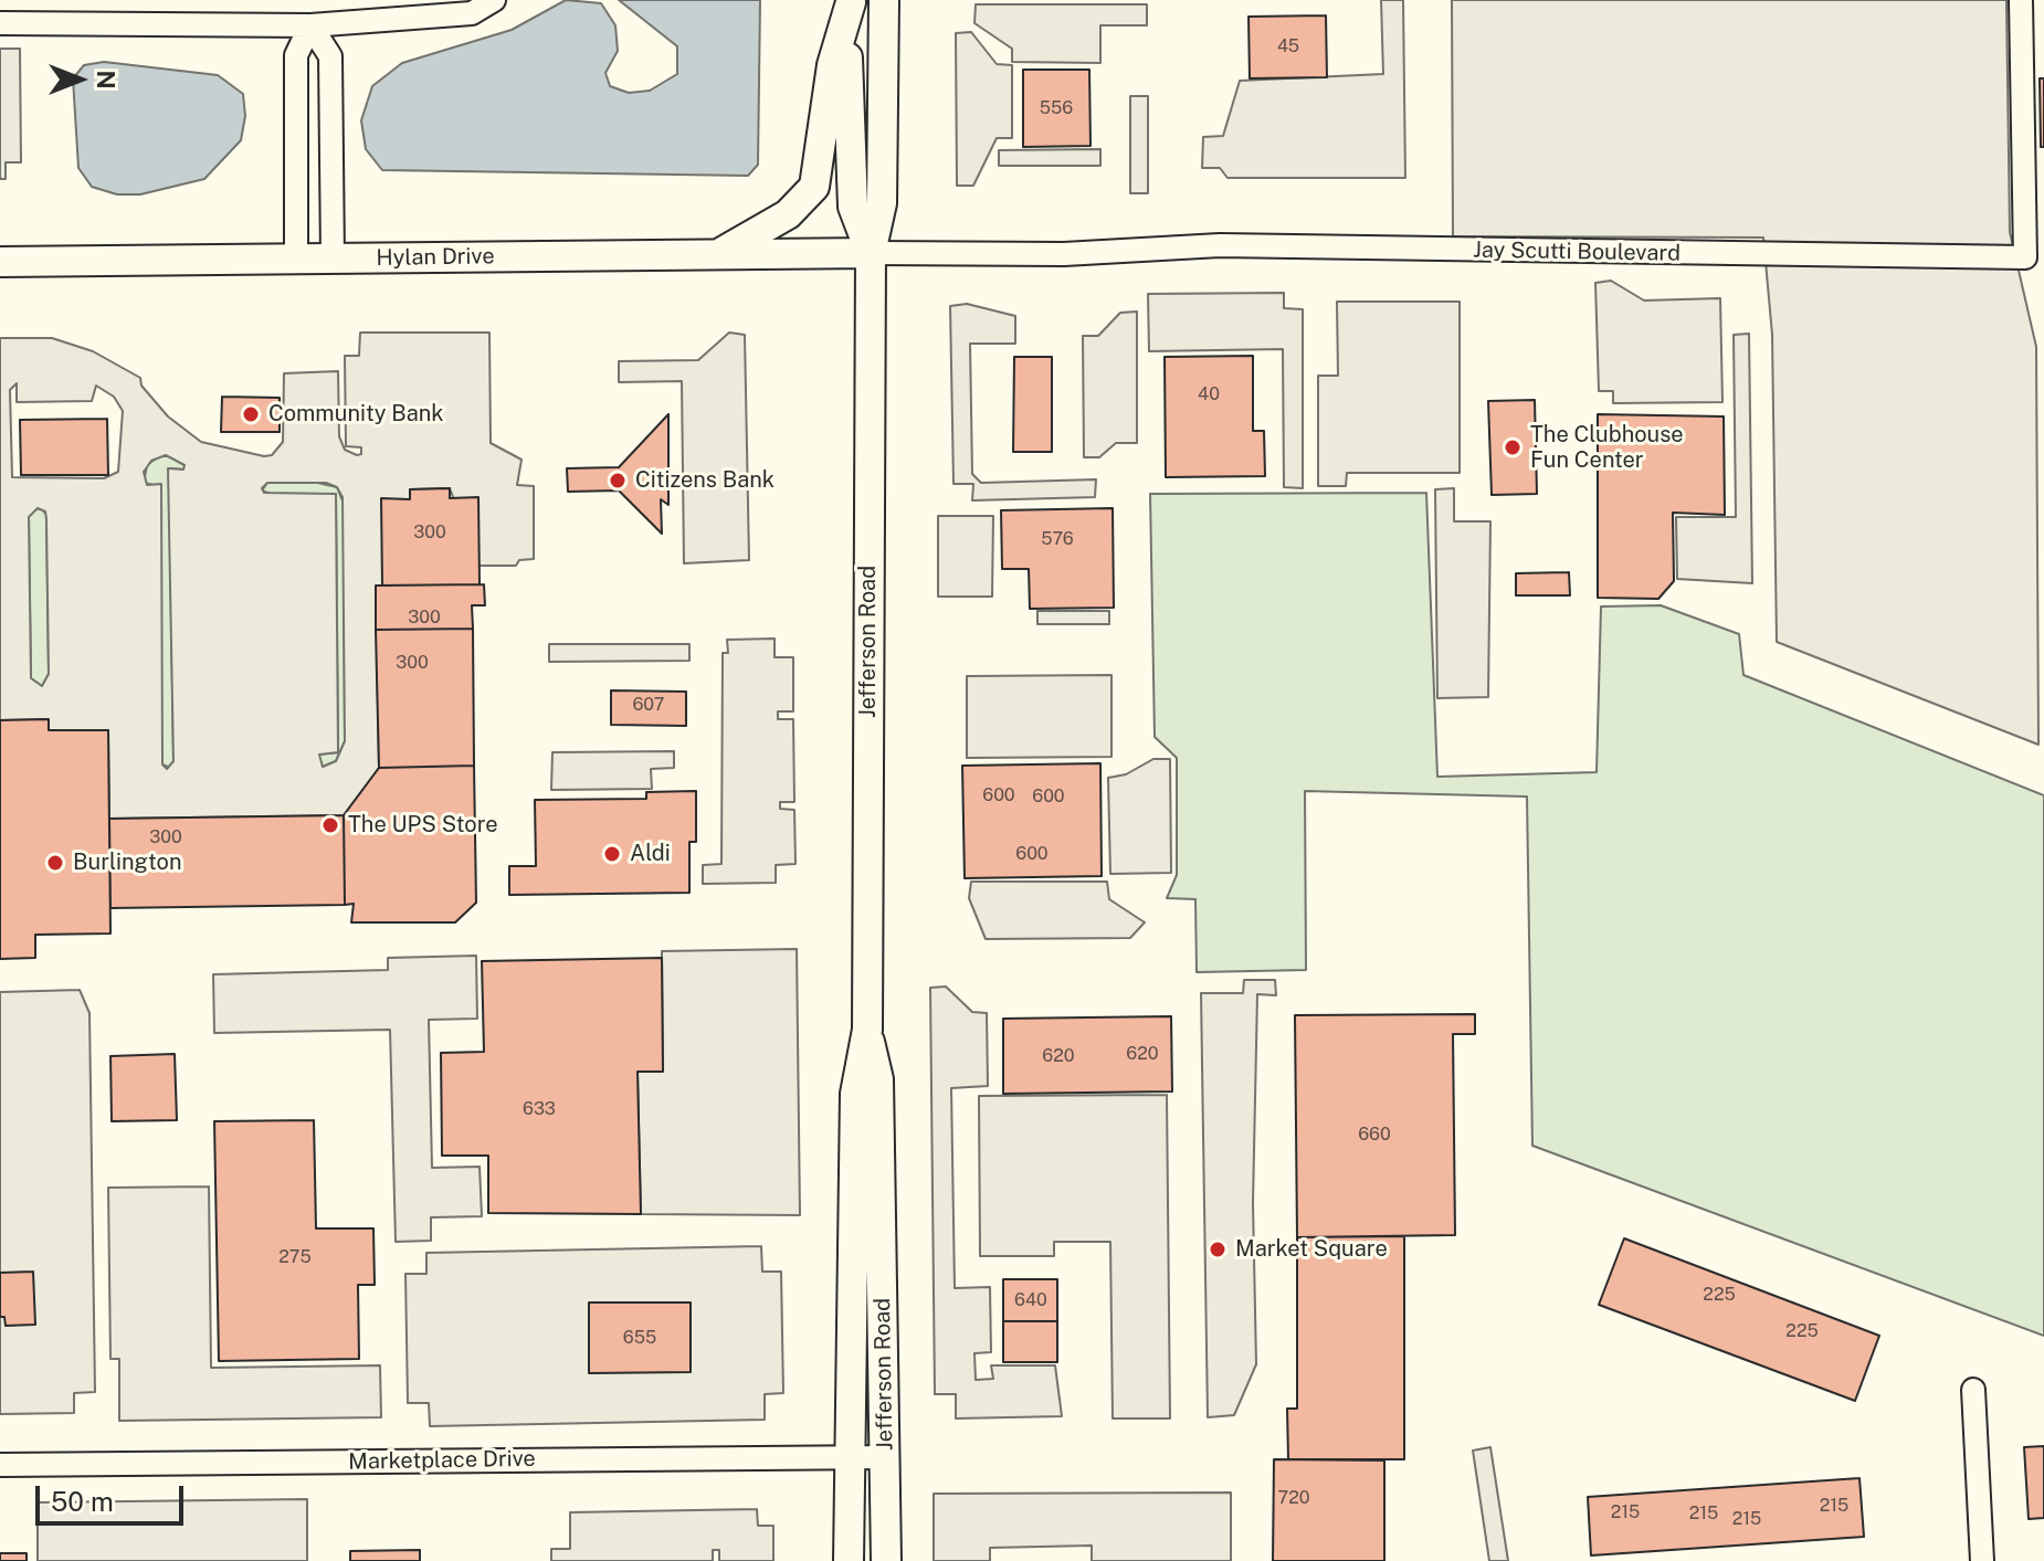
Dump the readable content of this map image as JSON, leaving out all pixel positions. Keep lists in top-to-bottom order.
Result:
{
  "streets": {
    "main road": ["Hylan Drive", "Jefferson Road"],
    "street": ["Jay Scutti Boulevard", "Marketplace Drive"]
  },
  "crossings": [
    ["Jay Scutti Boulevard", "Hylan Drive"],
    ["Jay Scutti Boulevard", "Jefferson Road"],
    ["Hylan Drive", "Jefferson Road"],
    ["Jefferson Road", "Marketplace Drive"]
  ],
  "places": [
    "Community Bank",
    "The Clubhouse Fun Center",
    "Citizens Bank",
    "The UPS Store",
    "Aldi",
    "Burlington",
    "Market Square"
  ],
  "house_numbers": [
    "45",
    "556",
    "40",
    "300",
    "576",
    "300",
    "300",
    "607",
    "600",
    "600",
    "300",
    "600",
    "620",
    "620",
    "633",
    "660",
    "275",
    "225",
    "640",
    "225",
    "655",
    "720",
    "215",
    "215",
    "215",
    "215"
  ],
  "scale_bar": "50 m",
  "north": "right"
}
